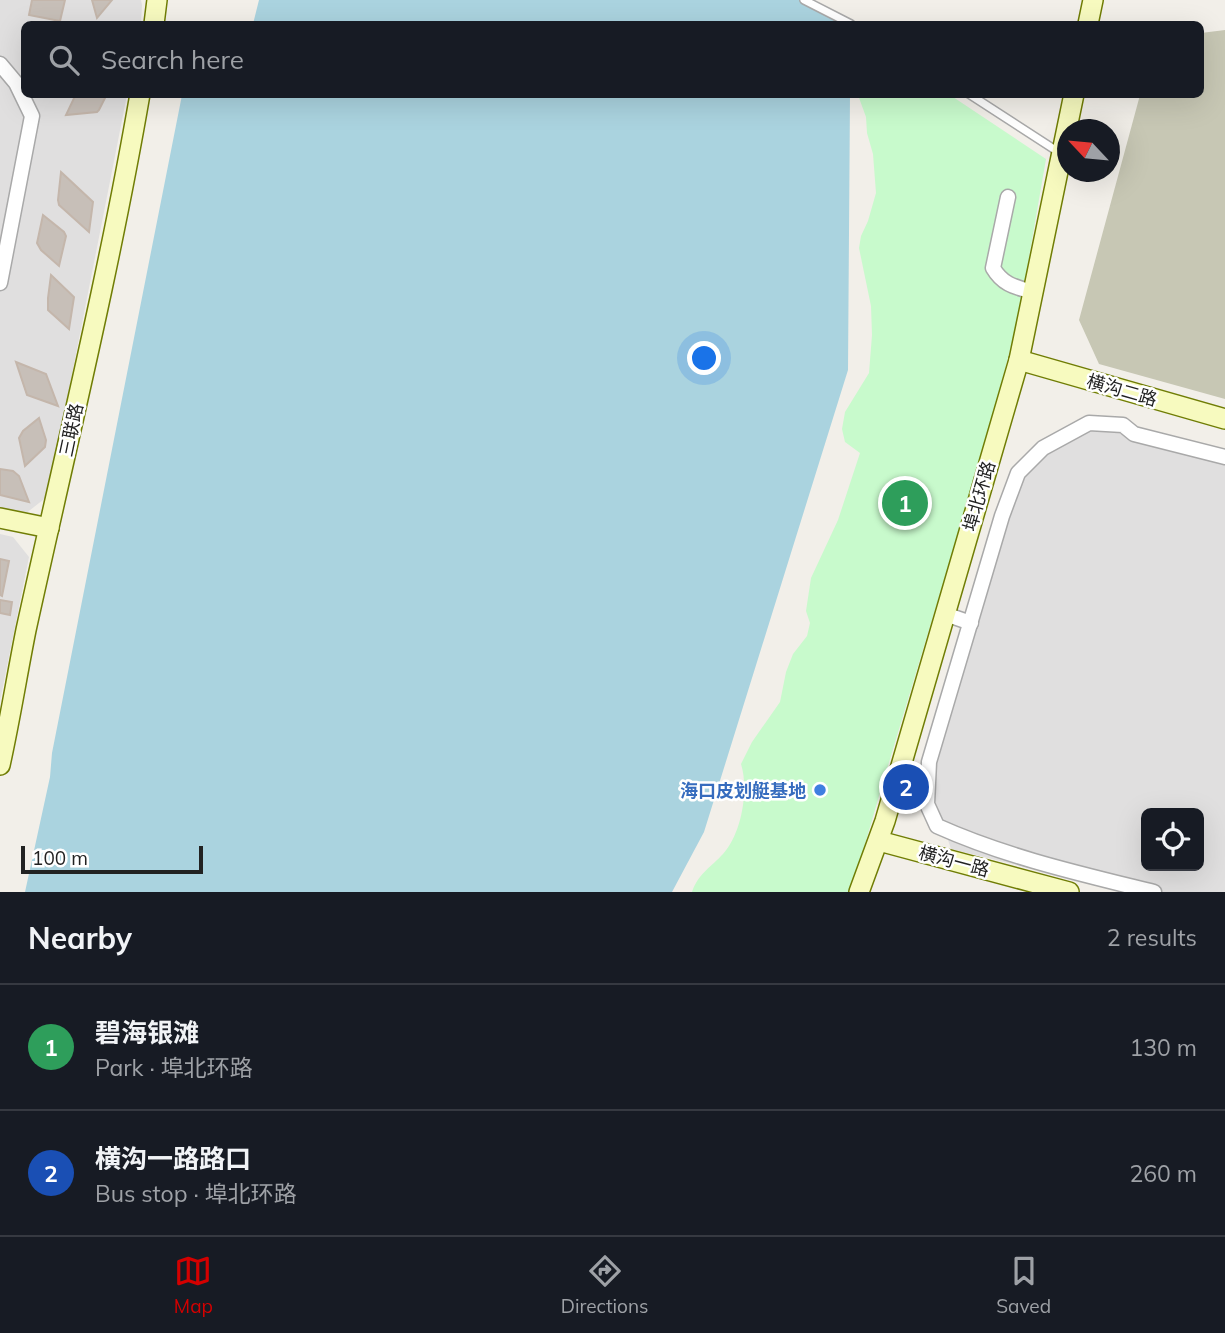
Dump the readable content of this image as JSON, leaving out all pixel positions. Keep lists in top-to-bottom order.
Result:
{
  "streets": {
    "main road": [
      "横沟二路",
      "三联路",
      "埠北环路",
      "横沟一路"
    ]
  },
  "crossings": [
    ["横沟二路", "埠北环路"],
    ["埠北环路", "横沟一路"]
  ],
  "places": ["海口皮划艇基地"],
  "scale_bar": "100 m",
  "north": "top left",
  "page": {
    "search": "Search here",
    "pins": ["1", "2"],
    "scale": "100 m",
    "heading": ["Nearby", "2 results"],
    "list": [
      {
        "mark": "1",
        "name": "碧海银滩",
        "note": "Park · 埠北环路",
        "value": "130 m"
      },
      {
        "mark": "2",
        "name": "横沟一路路口",
        "note": "Bus stop · 埠北环路",
        "value": "260 m"
      }
    ],
    "nav": ["Map", "Directions", "Saved"]
  }
}
